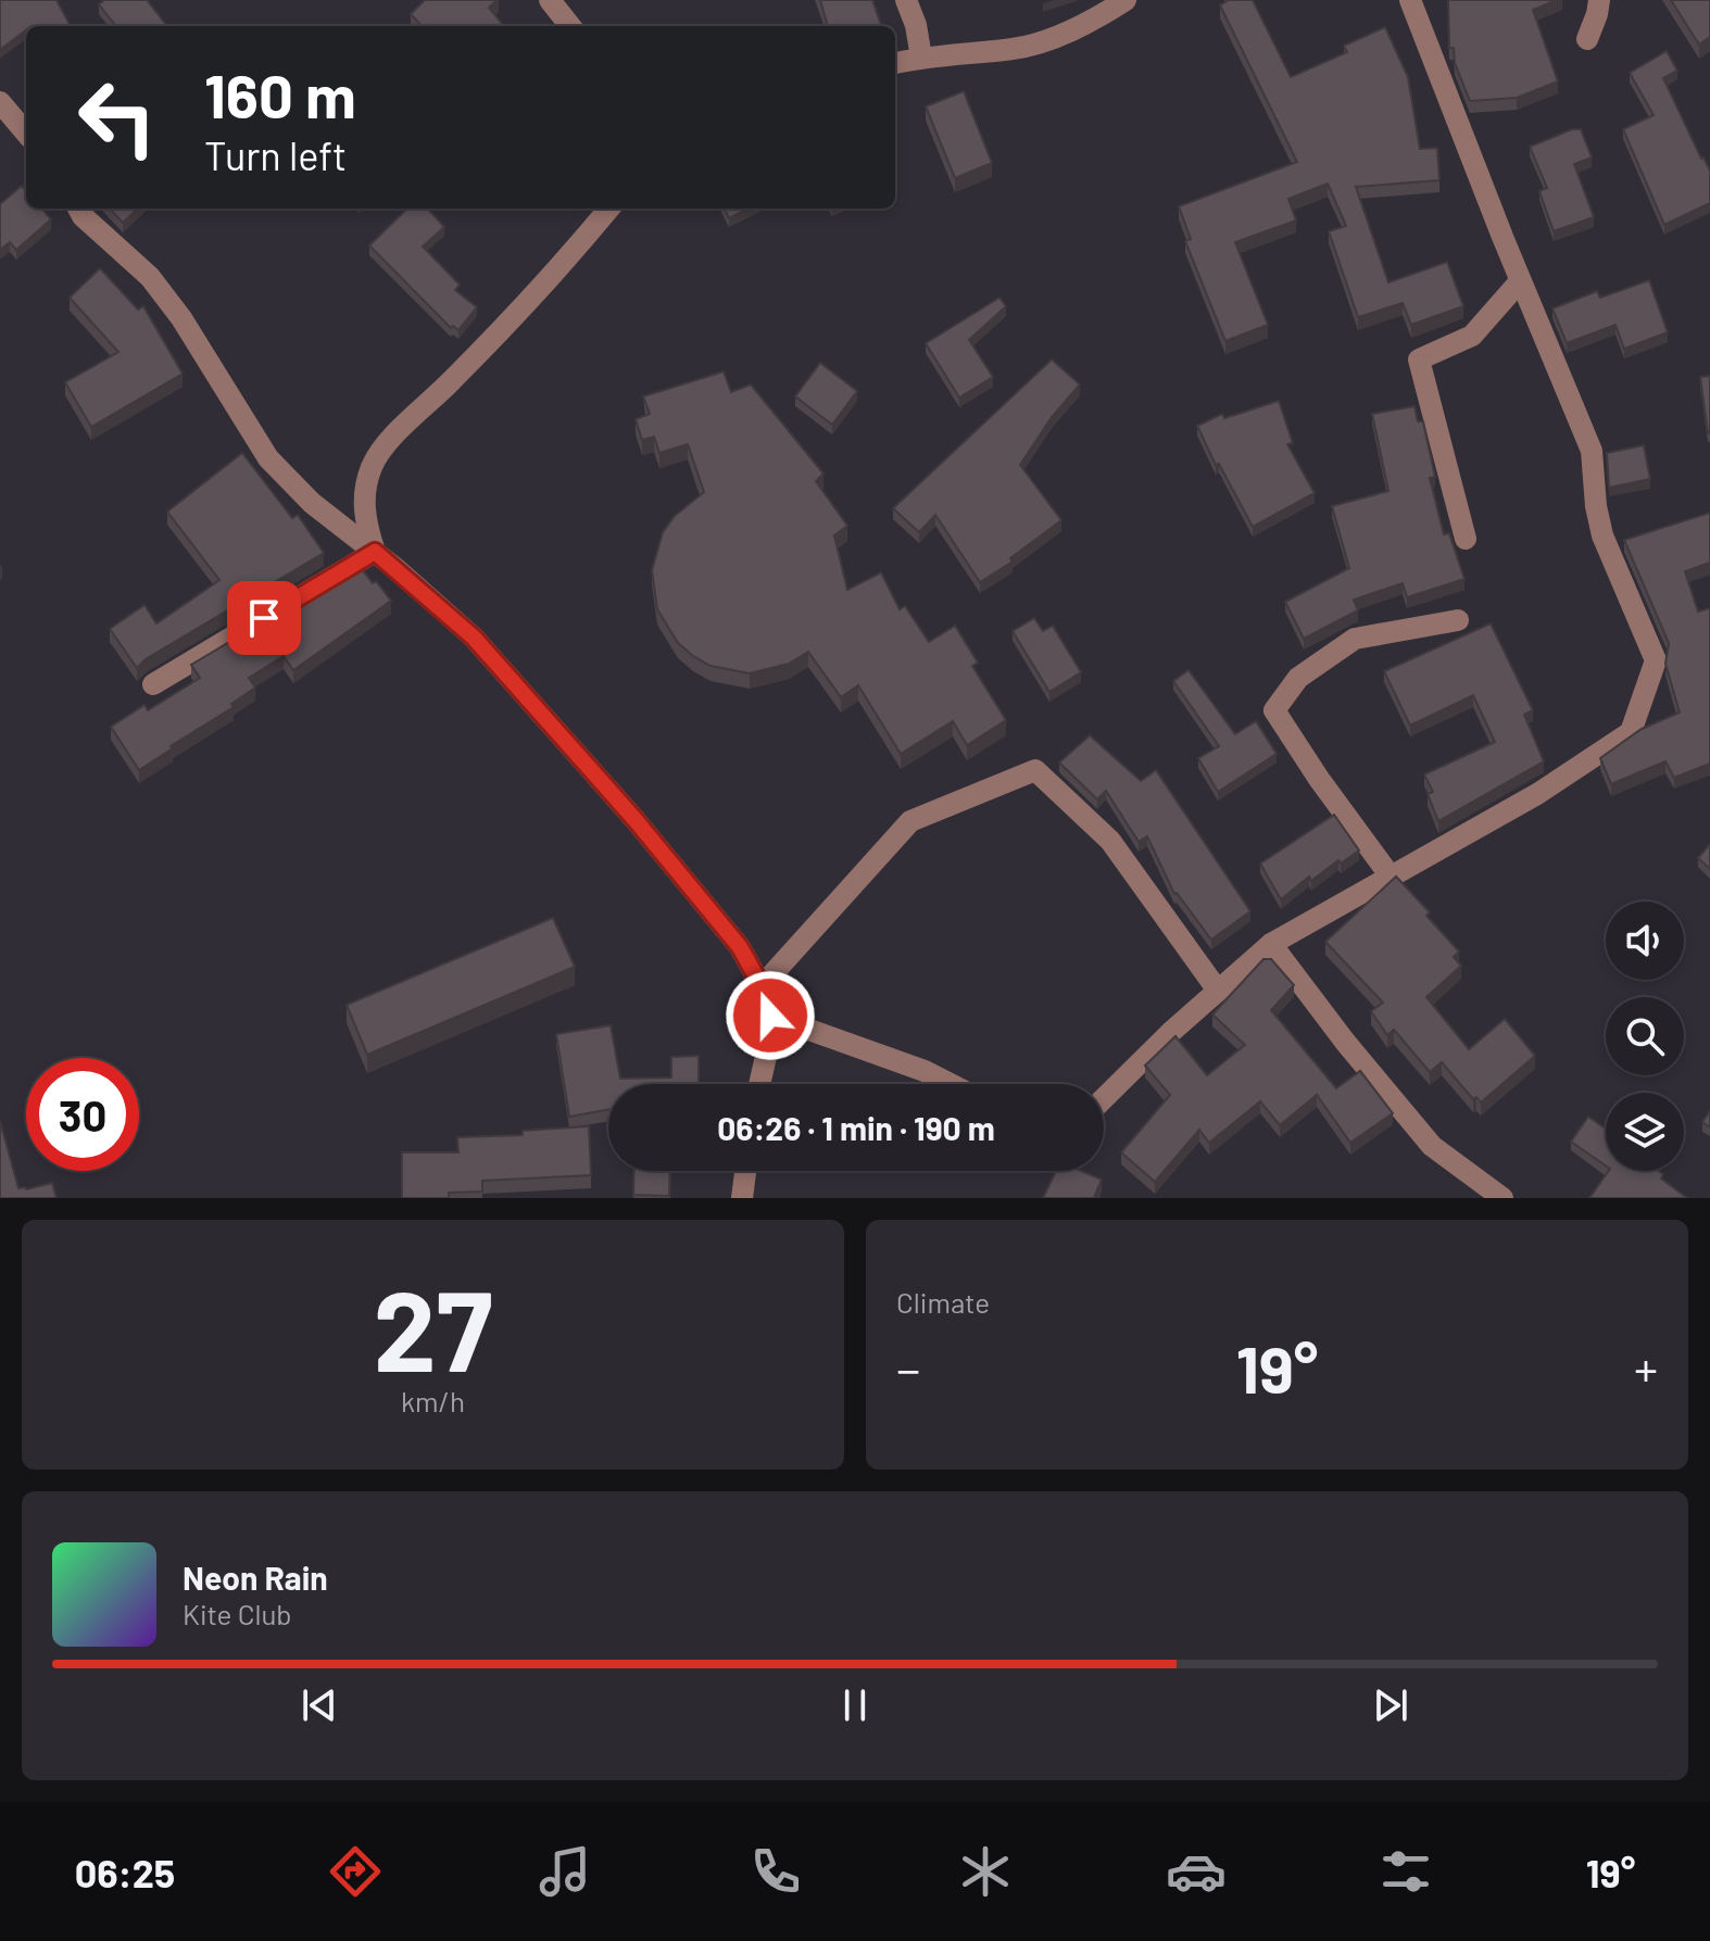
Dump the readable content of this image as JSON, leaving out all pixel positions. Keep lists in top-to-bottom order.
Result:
{
  "page": {
    "turn": ["160 m", "Turn left"],
    "limit": "30",
    "trip": "06:26 · 1 min · 190 m",
    "tile": [
      ["27", "km/h"],
      "Climate"
    ],
    "heat": ["−", "19°", "+"],
    "song": ["Neon Rain", "Kite Club"],
    "tabs": ["06:25", "19°"]
  }
}
